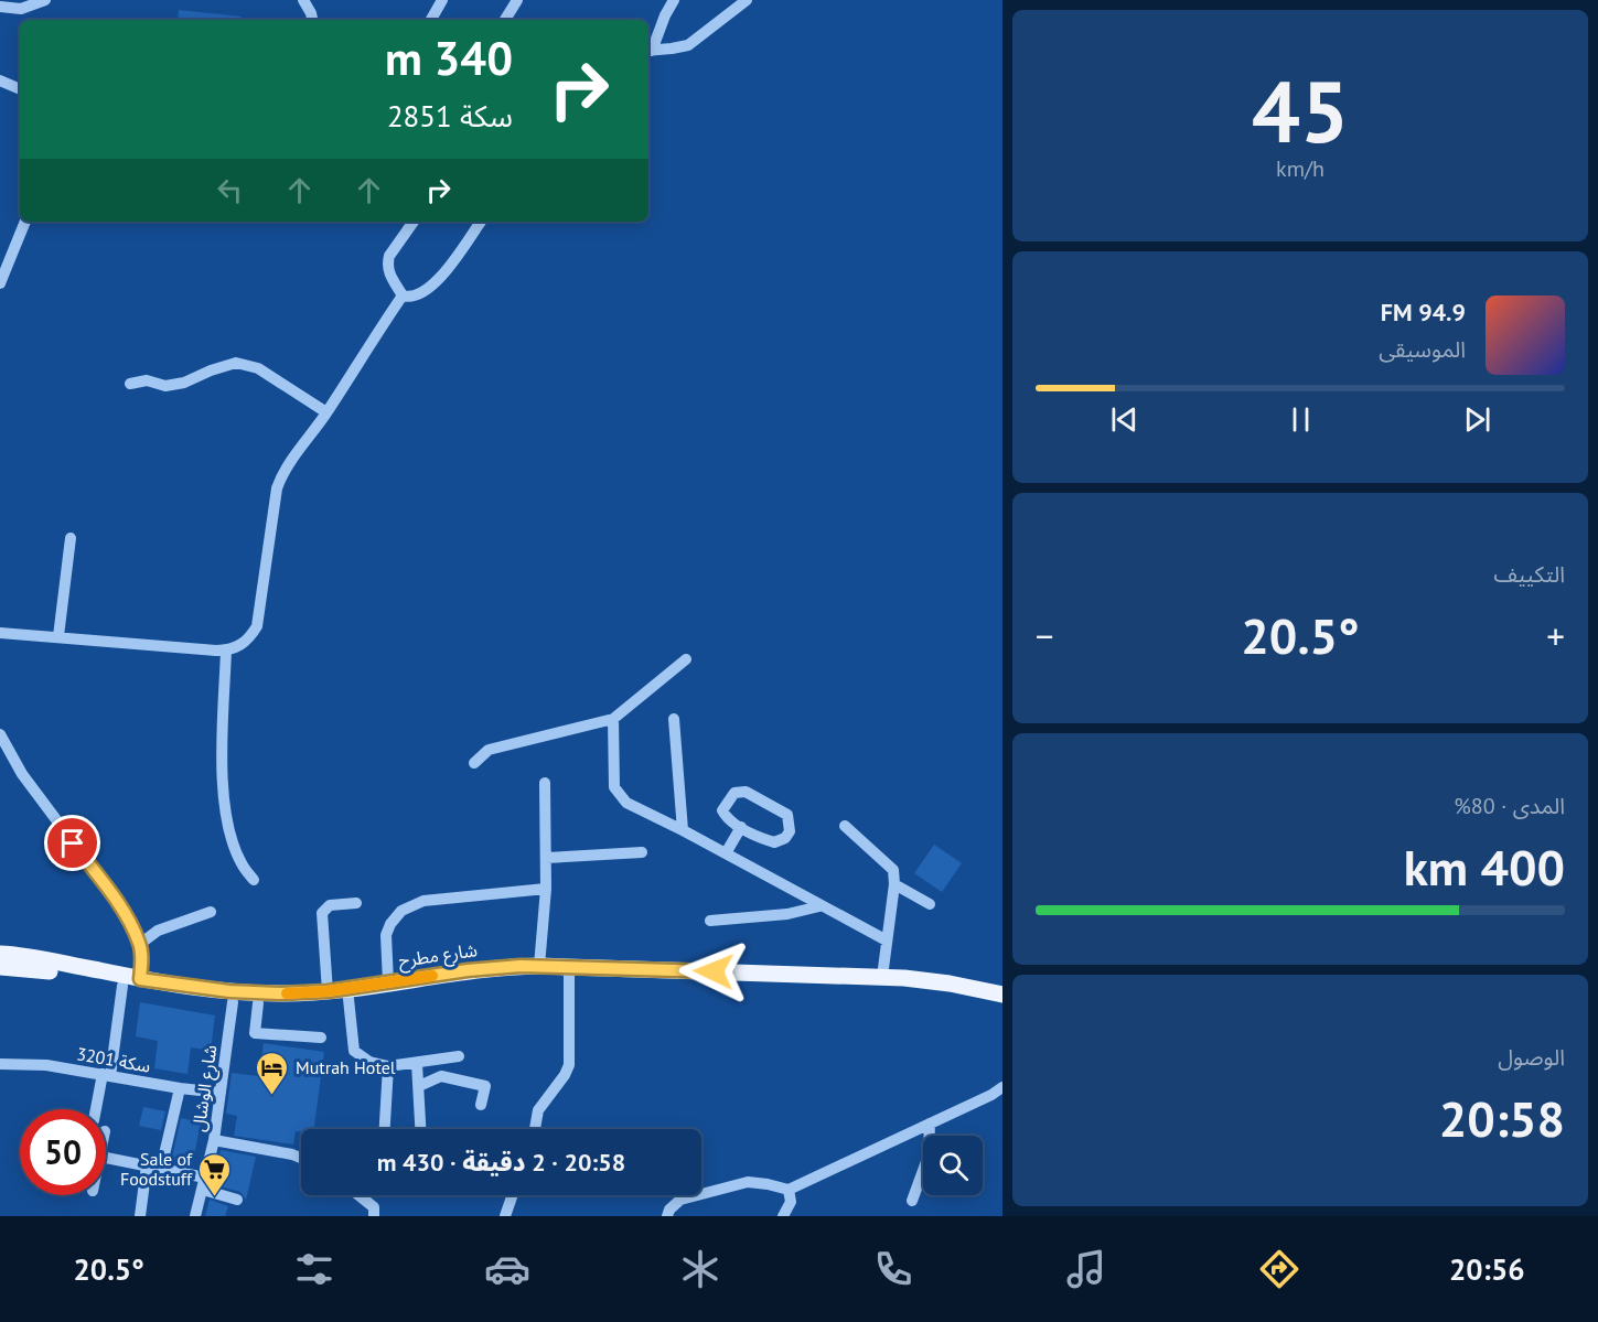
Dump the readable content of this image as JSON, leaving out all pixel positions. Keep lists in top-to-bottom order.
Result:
{
  "streets": {
    "main road": ["شارع مطرح"],
    "street": ["سكة 3201", "شارع الوشال"]
  },
  "crossings": [
    ["شارع مطرح", "شارع الوشال"],
    ["سكة 3201", "شارع الوشال"]
  ],
  "places": {
    "hotel": ["Mutrah Hotel"],
    "supermarket": ["Sale of Foodstuff"]
  },
  "page": {
    "tile": [
      ["45", "km/h"],
      "التكييف",
      ["المدى · 80%", "400 km"],
      ["الوصول", "20:58"]
    ],
    "turn": ["340 m", "سكة 2851"],
    "song": ["94.9 FM", "الموسيقى"],
    "heat": ["−", "20.5°", "+"],
    "limit": "50",
    "trip": "20:58 · 2 دقيقة · 430 m",
    "tabs": ["20:56", "20.5°"]
  }
}
